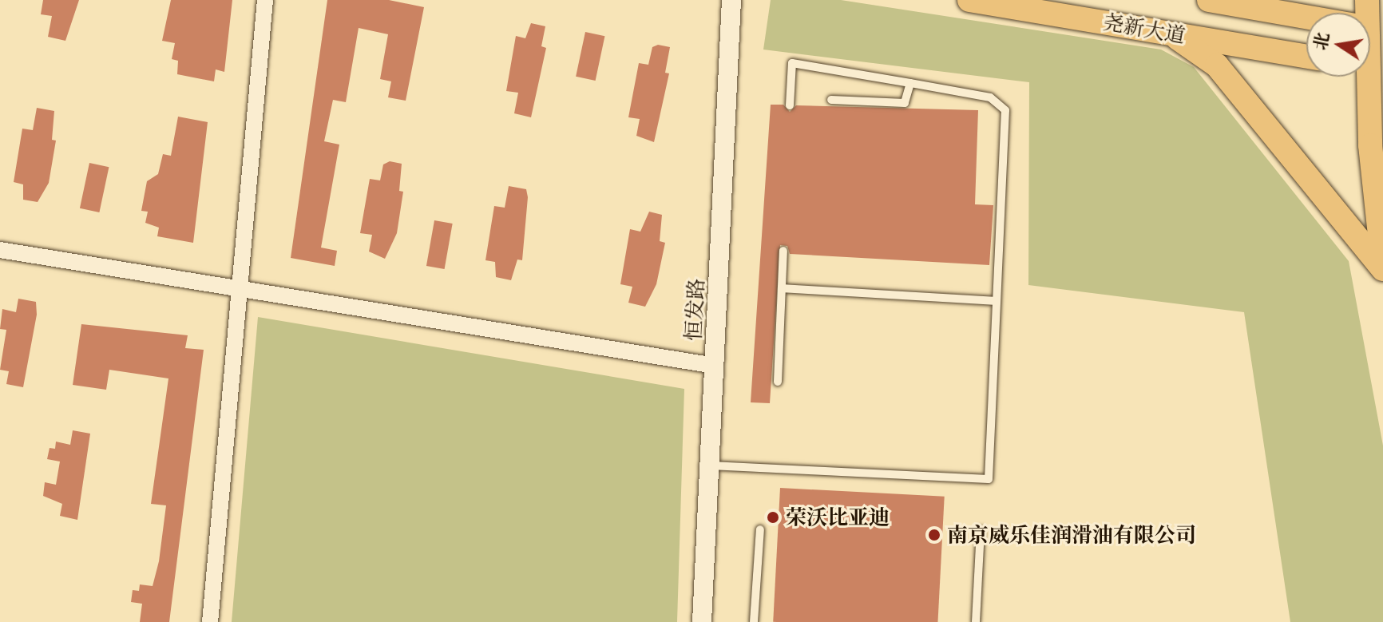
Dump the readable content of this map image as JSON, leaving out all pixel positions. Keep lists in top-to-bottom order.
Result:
{
  "streets": {
    "main road": ["尧新大道"],
    "street": ["恒发路"]
  },
  "places": ["荣沃比亚迪", "南京威乐佳润滑油有限公司"],
  "north": "left"
}
